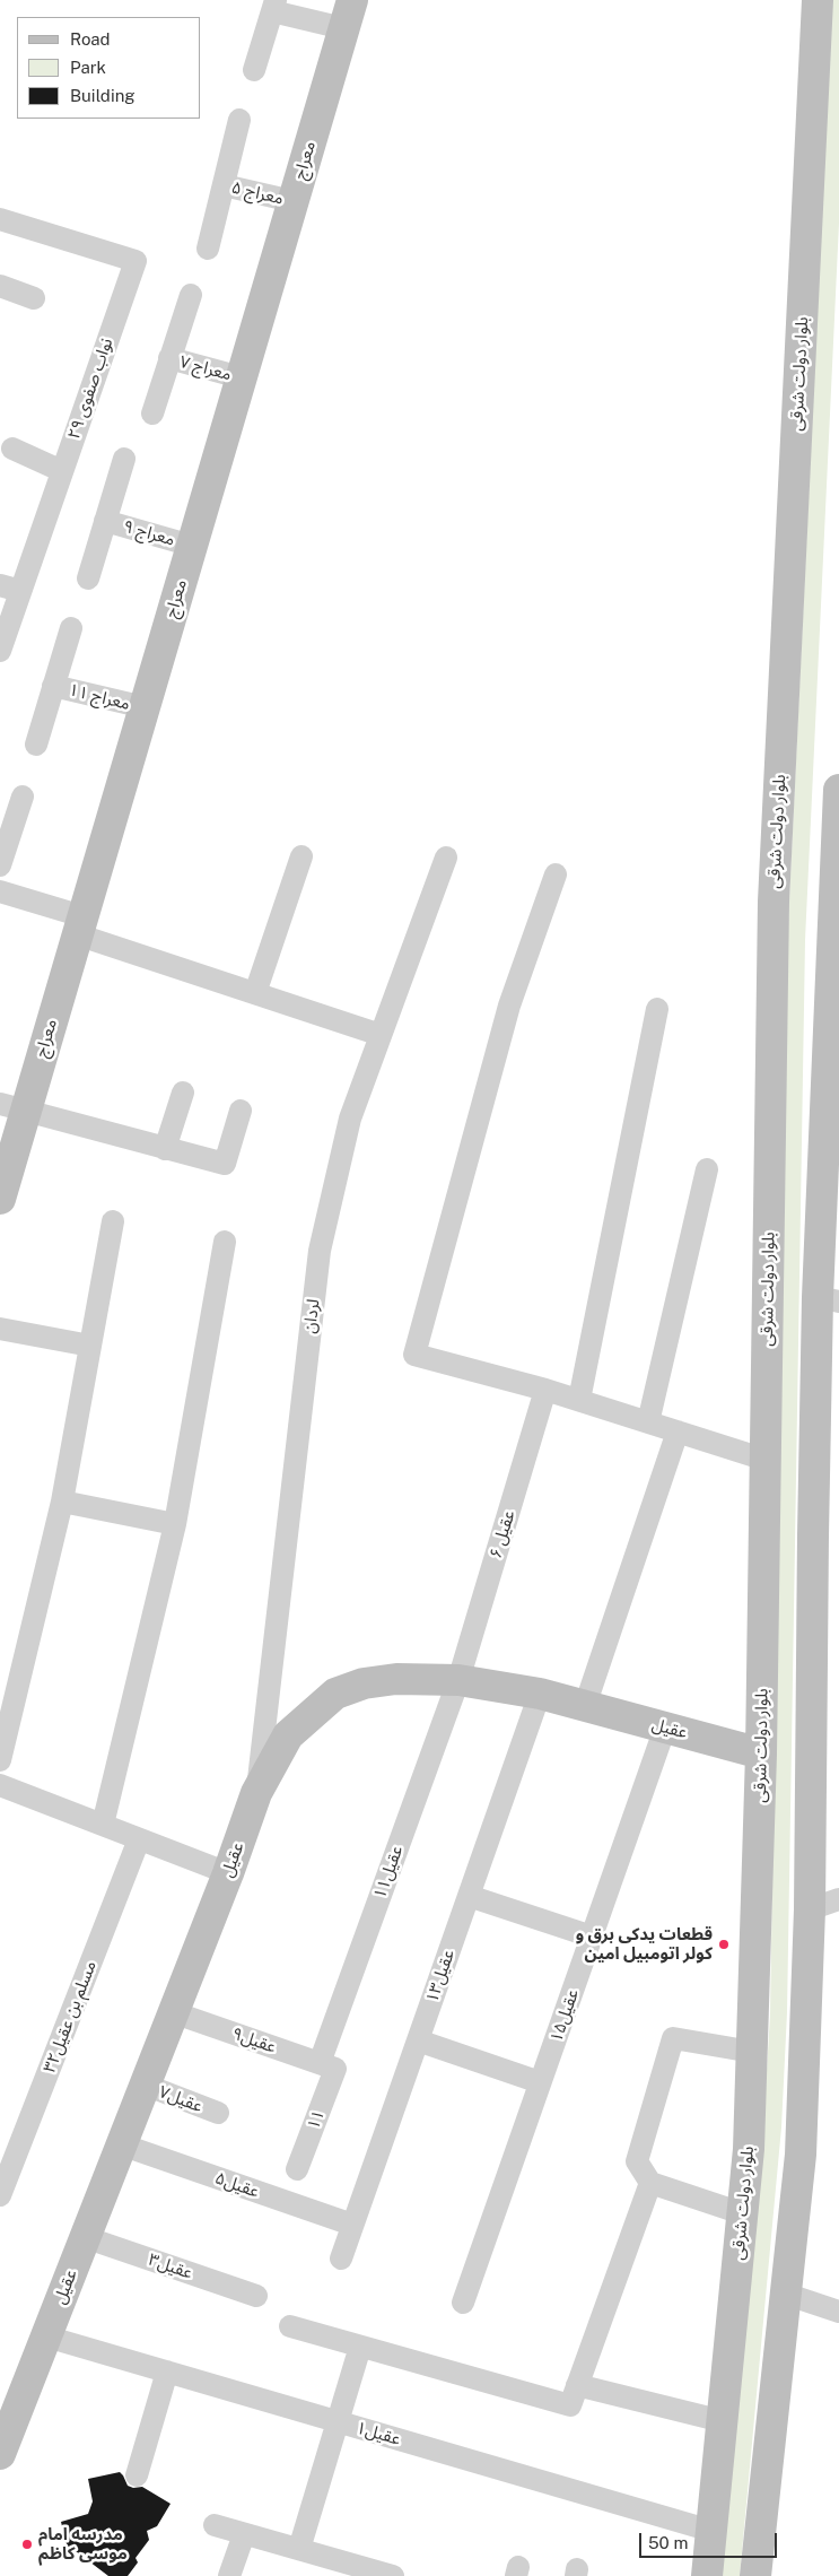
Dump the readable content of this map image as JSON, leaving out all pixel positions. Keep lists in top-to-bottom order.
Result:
{
  "streets": {
    "main road": ["معراج", "بلوار دولت شرقی", "عقیل"],
    "street": [
      "معراج ۵",
      "معراج ۷",
      "نواب صفوی ۲۹",
      "معراج ۹",
      "معراج ۱۱",
      "لردان",
      "عقیل ۶",
      "عقیل۱۱",
      "عقیل۱۳",
      "عقیل۱۵",
      "مسلم بن عقیل۳۲",
      "عقیل۹",
      "عقیل۷",
      "۱۱",
      "عقیل۵",
      "عقیل۳",
      "عقیل۱"
    ]
  },
  "crossings": [
    ["معراج", "معراج ۵"],
    ["معراج", "معراج ۷"],
    ["معراج", "معراج ۹"],
    ["معراج", "معراج ۱۱"],
    ["بلوار دولت شرقی", "عقیل"],
    ["بلوار دولت شرقی", "عقیل۱"],
    ["لردان", "عقیل"],
    ["عقیل ۶", "عقیل"],
    ["عقیل ۶", "عقیل۱۱"],
    ["عقیل", "عقیل۱۱"],
    ["عقیل", "عقیل۱۳"],
    ["عقیل", "عقیل۱۵"],
    ["عقیل", "عقیل۹"],
    ["عقیل", "عقیل۷"],
    ["عقیل", "عقیل۵"],
    ["عقیل", "عقیل۳"],
    ["عقیل", "عقیل۱"],
    ["عقیل۱۱", "عقیل۹"],
    ["عقیل۱۱", "۱۱"],
    ["عقیل۱۳", "عقیل۵"],
    ["عقیل۹", "۱۱"]
  ],
  "places": ["قطعات یدکی برق و کولر اتومبیل امین", "مدرسه امام موسی کاظم"],
  "legend": ["Road", "Park", "Building"],
  "scale_bar": "50 m"
}
